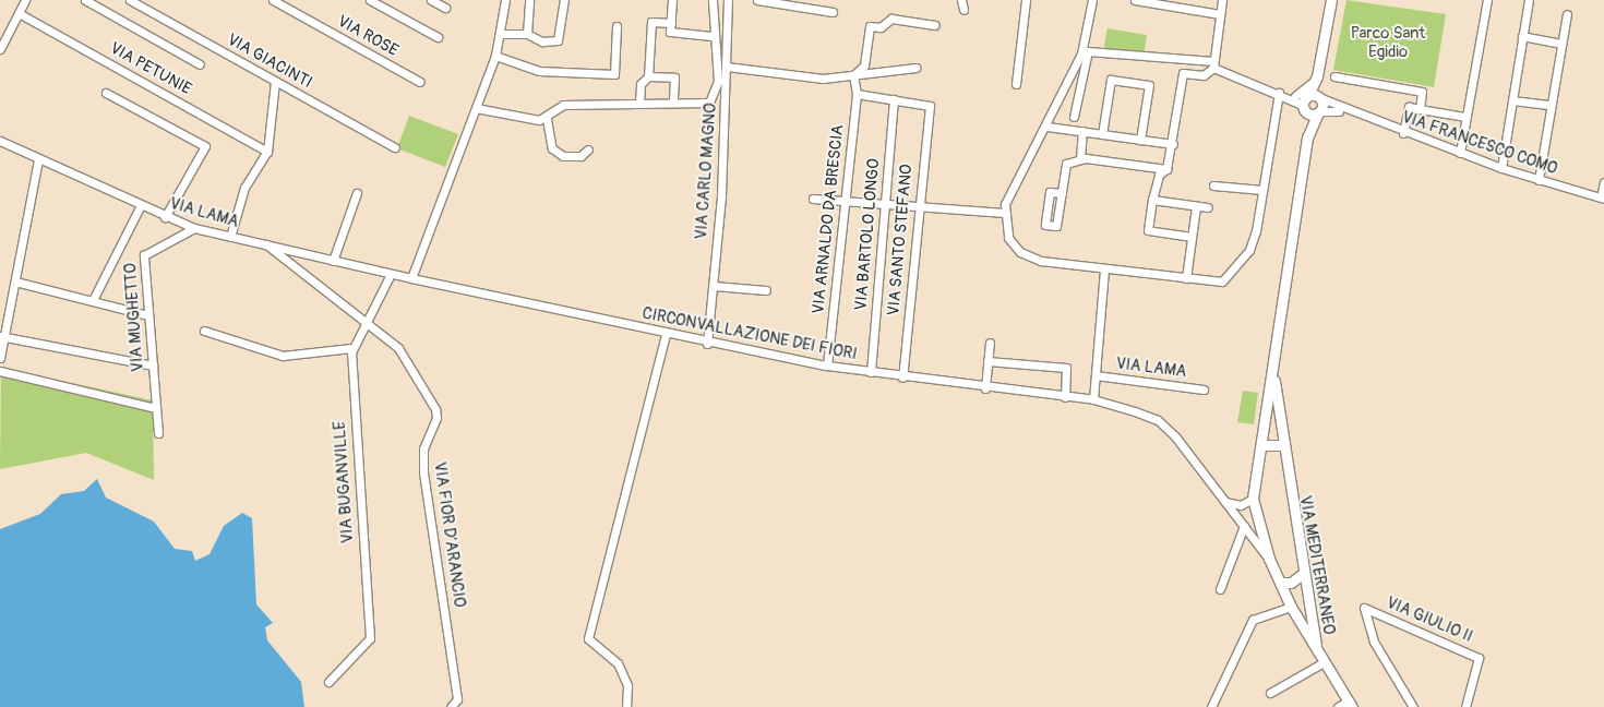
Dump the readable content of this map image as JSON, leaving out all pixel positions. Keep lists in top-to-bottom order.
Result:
{
  "streets": {
    "main road": ["VIA MEDITERRANEO"],
    "street": [
      "VIA ROSE",
      "VIA GIACINTI",
      "VIA PETUNIE",
      "VIA FRANCESCO COMO",
      "VIA CARLO MAGNO",
      "VIA LAMA",
      "VIA ARNALDO DA BRESCIA",
      "VIA BARTOLO LONGO",
      "VIA SANTO STEFANO",
      "VIA MUGHETTO",
      "CIRCONVALLAZIONE DEI FIORI",
      "VIA BUGANVILLE",
      "VIA FIOR D'ARANCIO",
      "VIA GIULIO II"
    ]
  },
  "crossings": [
    ["VIA CARLO MAGNO", "CIRCONVALLAZIONE DEI FIORI"],
    ["VIA LAMA", "VIA MUGHETTO"],
    ["VIA LAMA", "CIRCONVALLAZIONE DEI FIORI"],
    ["VIA LAMA", "VIA FIOR D'ARANCIO"],
    ["VIA ARNALDO DA BRESCIA", "CIRCONVALLAZIONE DEI FIORI"],
    ["VIA BARTOLO LONGO", "VIA SANTO STEFANO"],
    ["VIA BARTOLO LONGO", "CIRCONVALLAZIONE DEI FIORI"],
    ["VIA SANTO STEFANO", "CIRCONVALLAZIONE DEI FIORI"],
    ["CIRCONVALLAZIONE DEI FIORI", "VIA MEDITERRANEO"]
  ],
  "parks": ["Parco Sant Egidio"]
}
